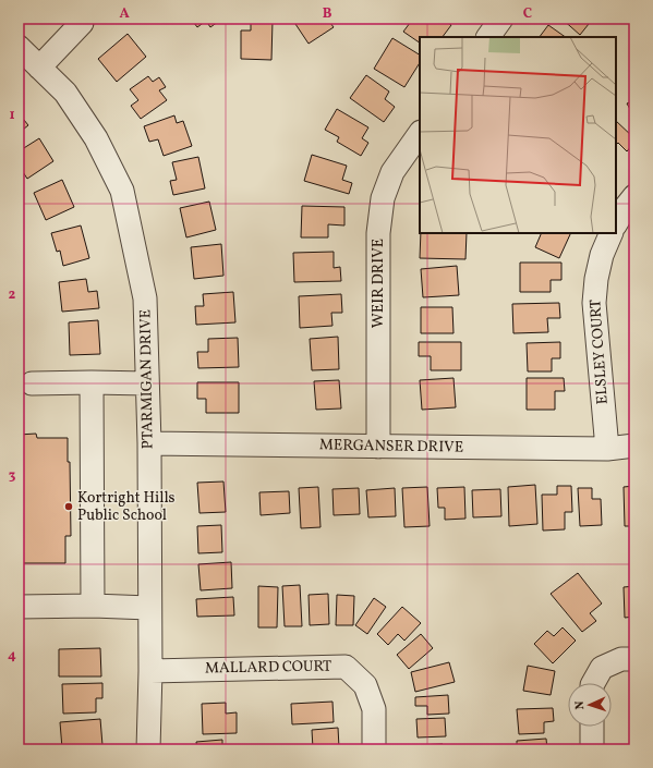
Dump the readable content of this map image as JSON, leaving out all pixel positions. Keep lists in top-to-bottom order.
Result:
{
  "streets": {
    "street": [
      "WEIR DRIVE",
      "ELSLEY COURT",
      "PTARMIGAN DRIVE",
      "MERGANSER DRIVE",
      "MALLARD COURT"
    ]
  },
  "crossings": [
    ["WEIR DRIVE", "MERGANSER DRIVE"],
    ["ELSLEY COURT", "MERGANSER DRIVE"],
    ["PTARMIGAN DRIVE", "MERGANSER DRIVE"],
    ["PTARMIGAN DRIVE", "MALLARD COURT"]
  ],
  "places": ["Kortright Hills Public School"],
  "north": "left",
  "grid": {
    "columns": ["A", "B", "C"],
    "rows": [
      "1",
      "2",
      "3",
      "4"
    ]
  }
}
